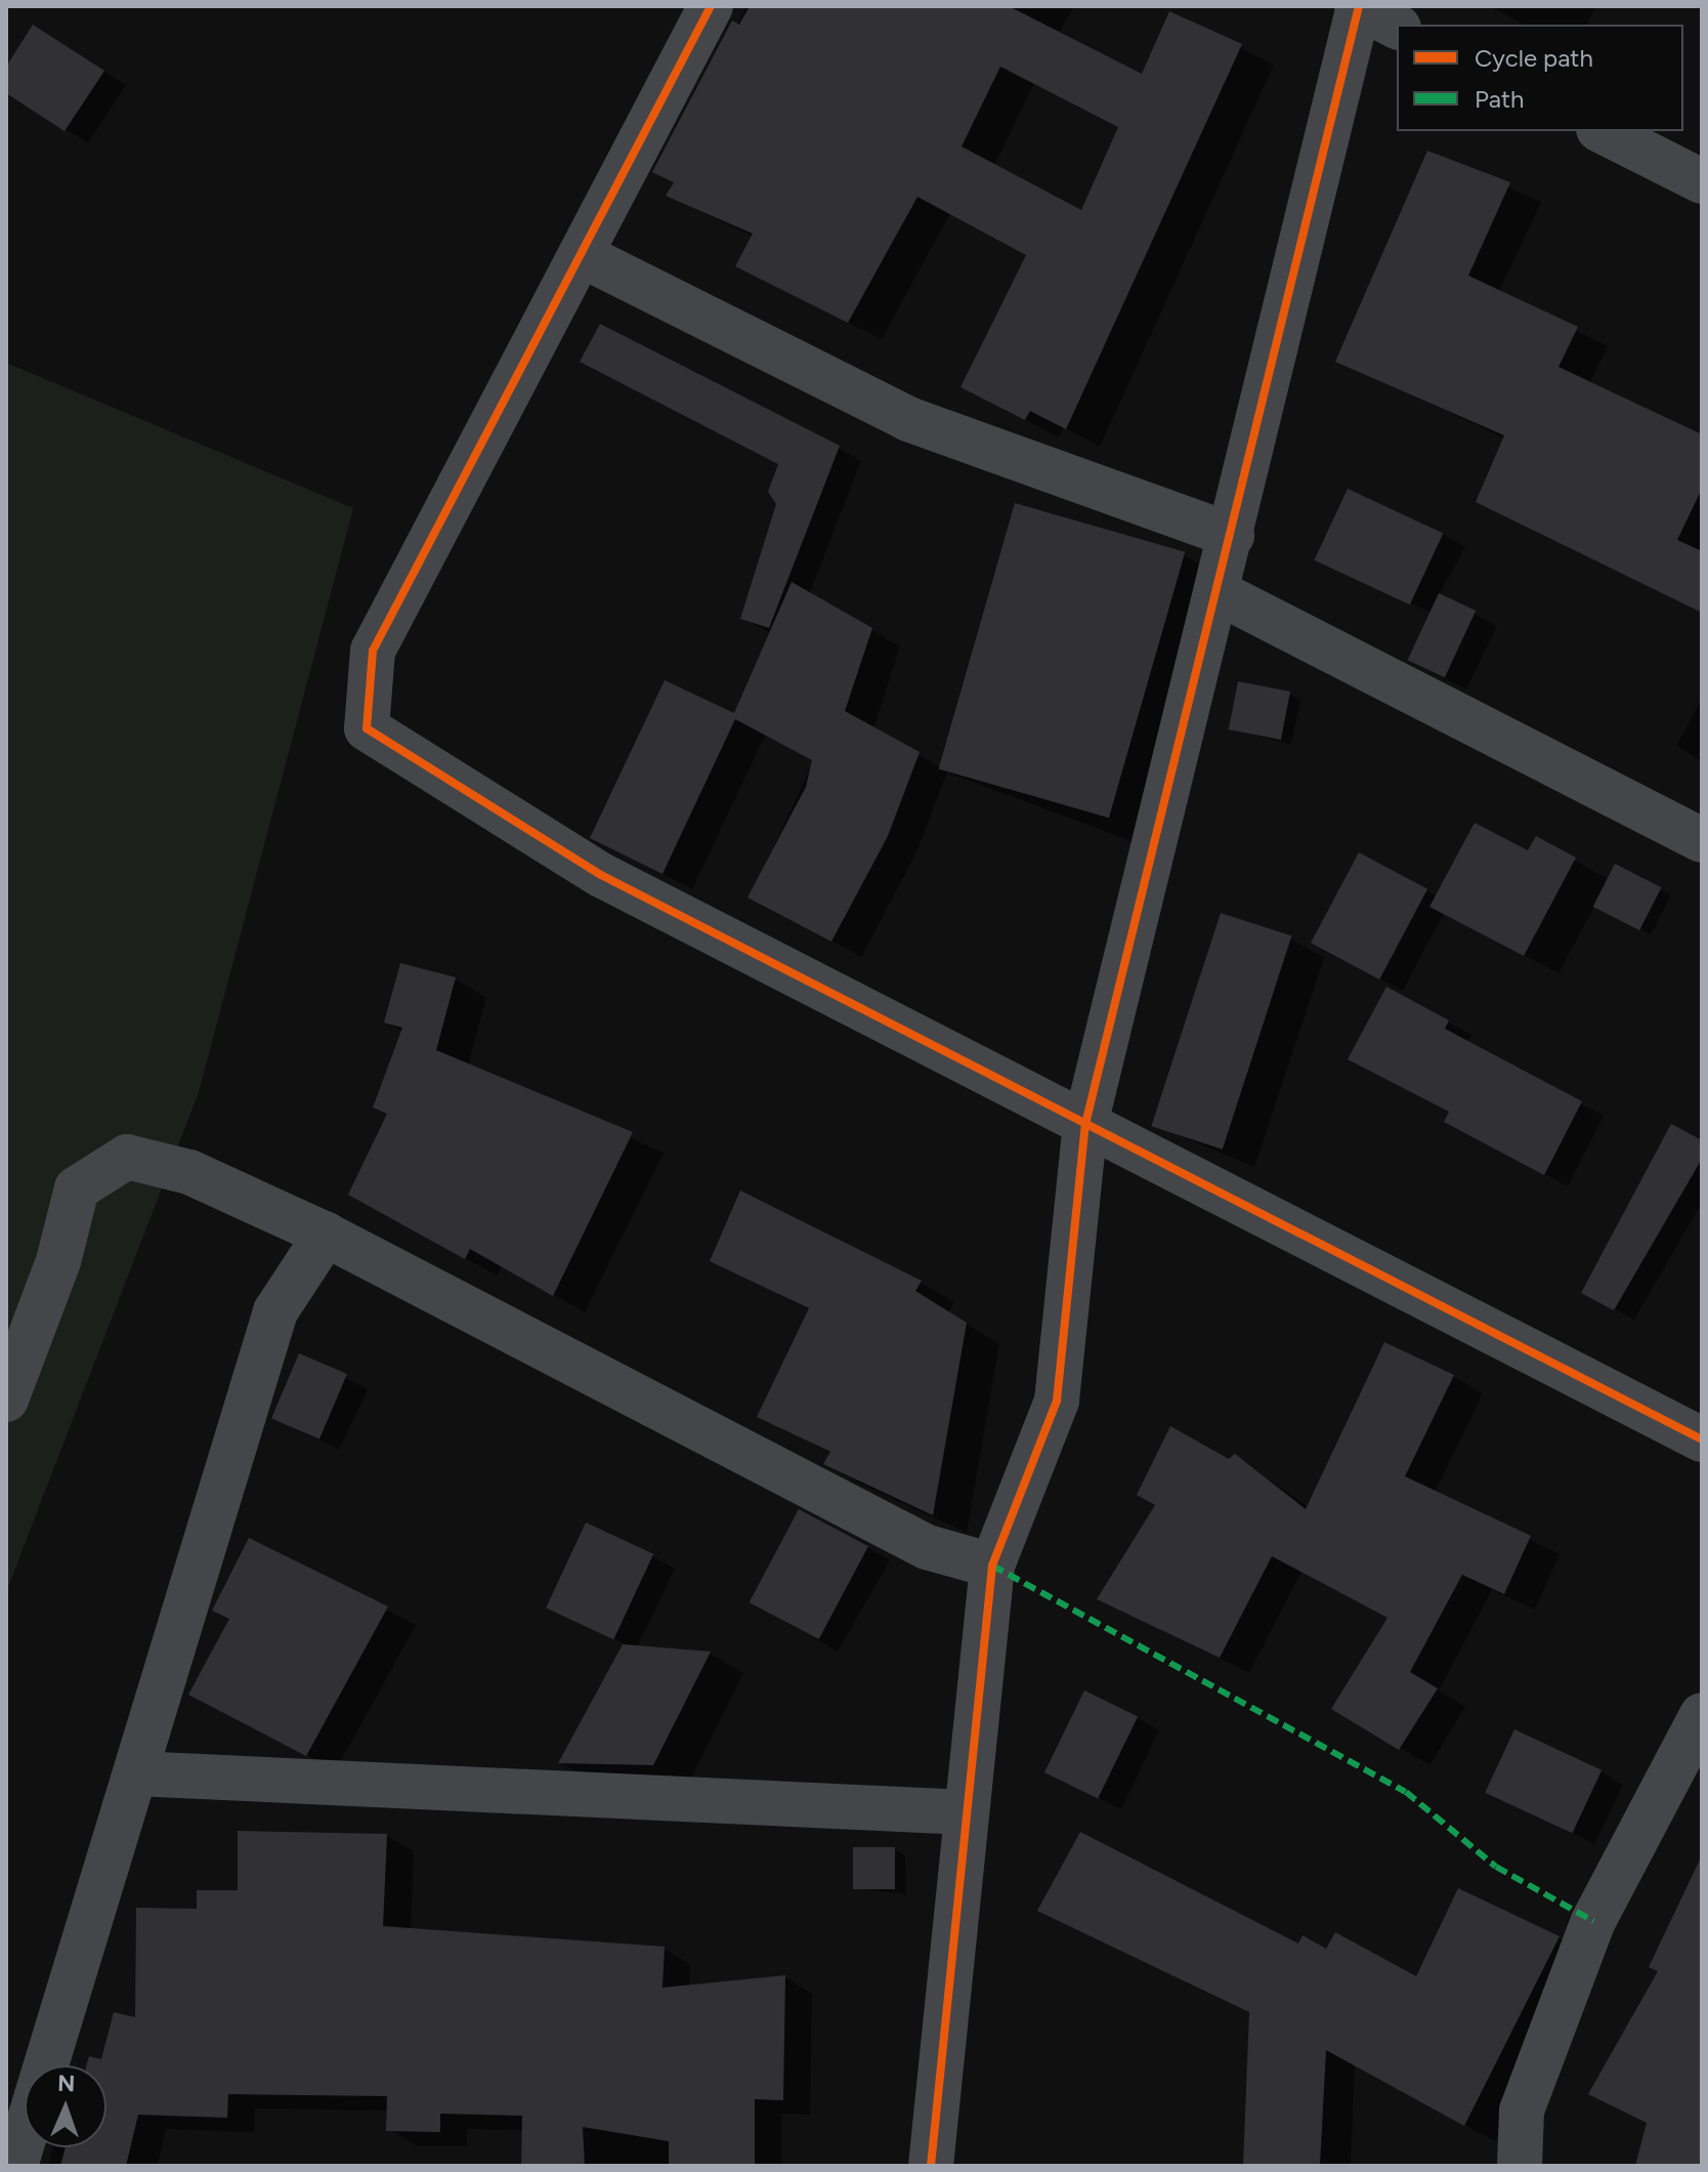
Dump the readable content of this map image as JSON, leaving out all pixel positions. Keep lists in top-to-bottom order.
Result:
{
  "legend": ["Cycle path", "Path"],
  "north": "top"
}
